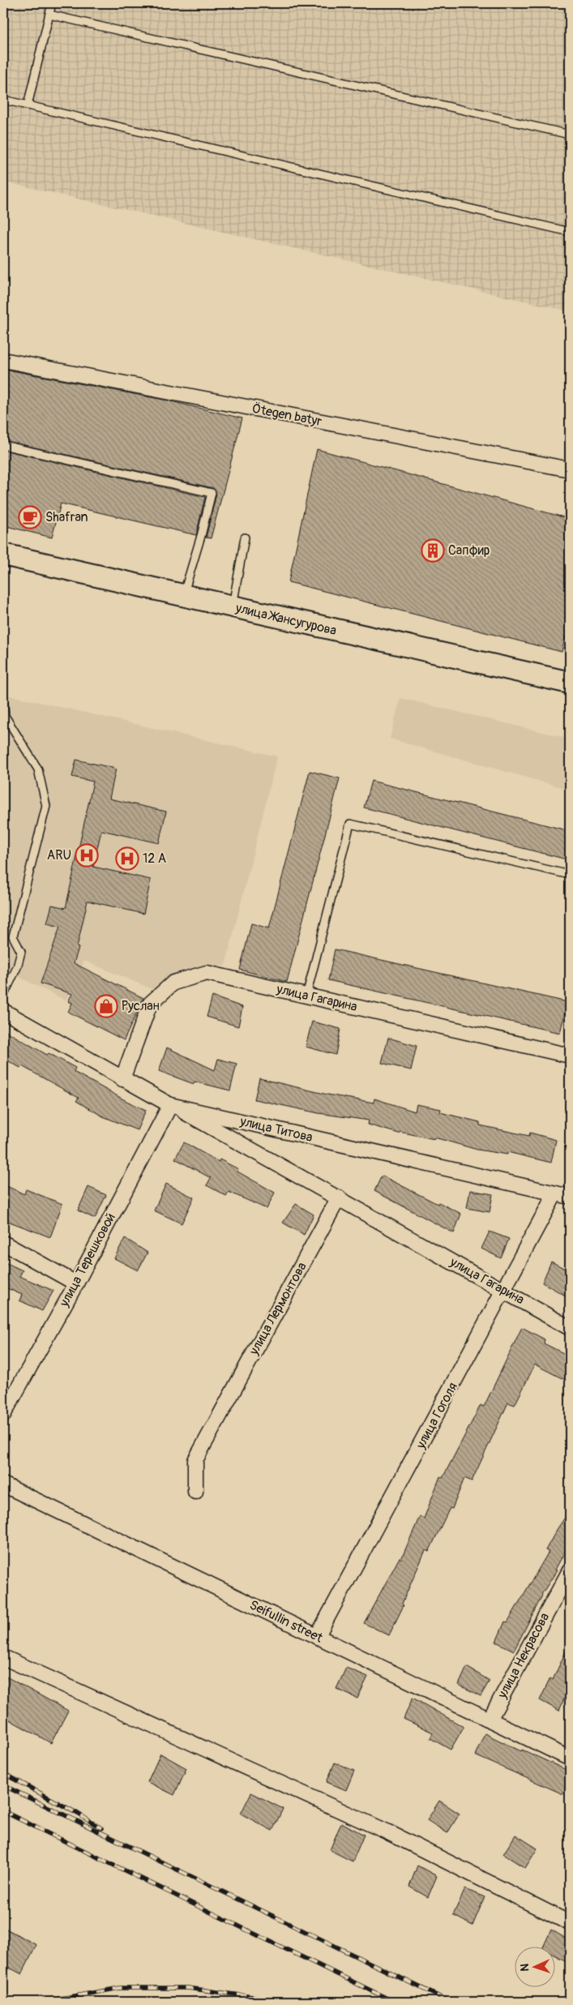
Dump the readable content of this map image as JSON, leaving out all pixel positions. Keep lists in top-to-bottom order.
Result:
{
  "streets": {
    "main road": ["улица Жансугурова"],
    "street": [
      "Ötegen batyr",
      "улица Гагарина",
      "улица Титова",
      "улица Терешковой",
      "улица Лермонтова",
      "улица Гоголя",
      "Seifullin street",
      "улица Некрасова"
    ]
  },
  "crossings": [
    ["улица Гагарина", "улица Титова"],
    ["улица Гагарина", "улица Терешковой"],
    ["улица Гагарина", "улица Лермонтова"],
    ["улица Гагарина", "улица Гоголя"],
    ["улица Титова", "улица Терешковой"],
    ["улица Титова", "улица Гоголя"],
    ["улица Гоголя", "Seifullin street"],
    ["Seifullin street", "улица Некрасова"]
  ],
  "places": {
    "cafe": ["Shafran"],
    "building": ["Сапфир"],
    "hospital": ["ARU", "12 А"],
    "shop": ["Руслан"]
  },
  "north": "left"
}
